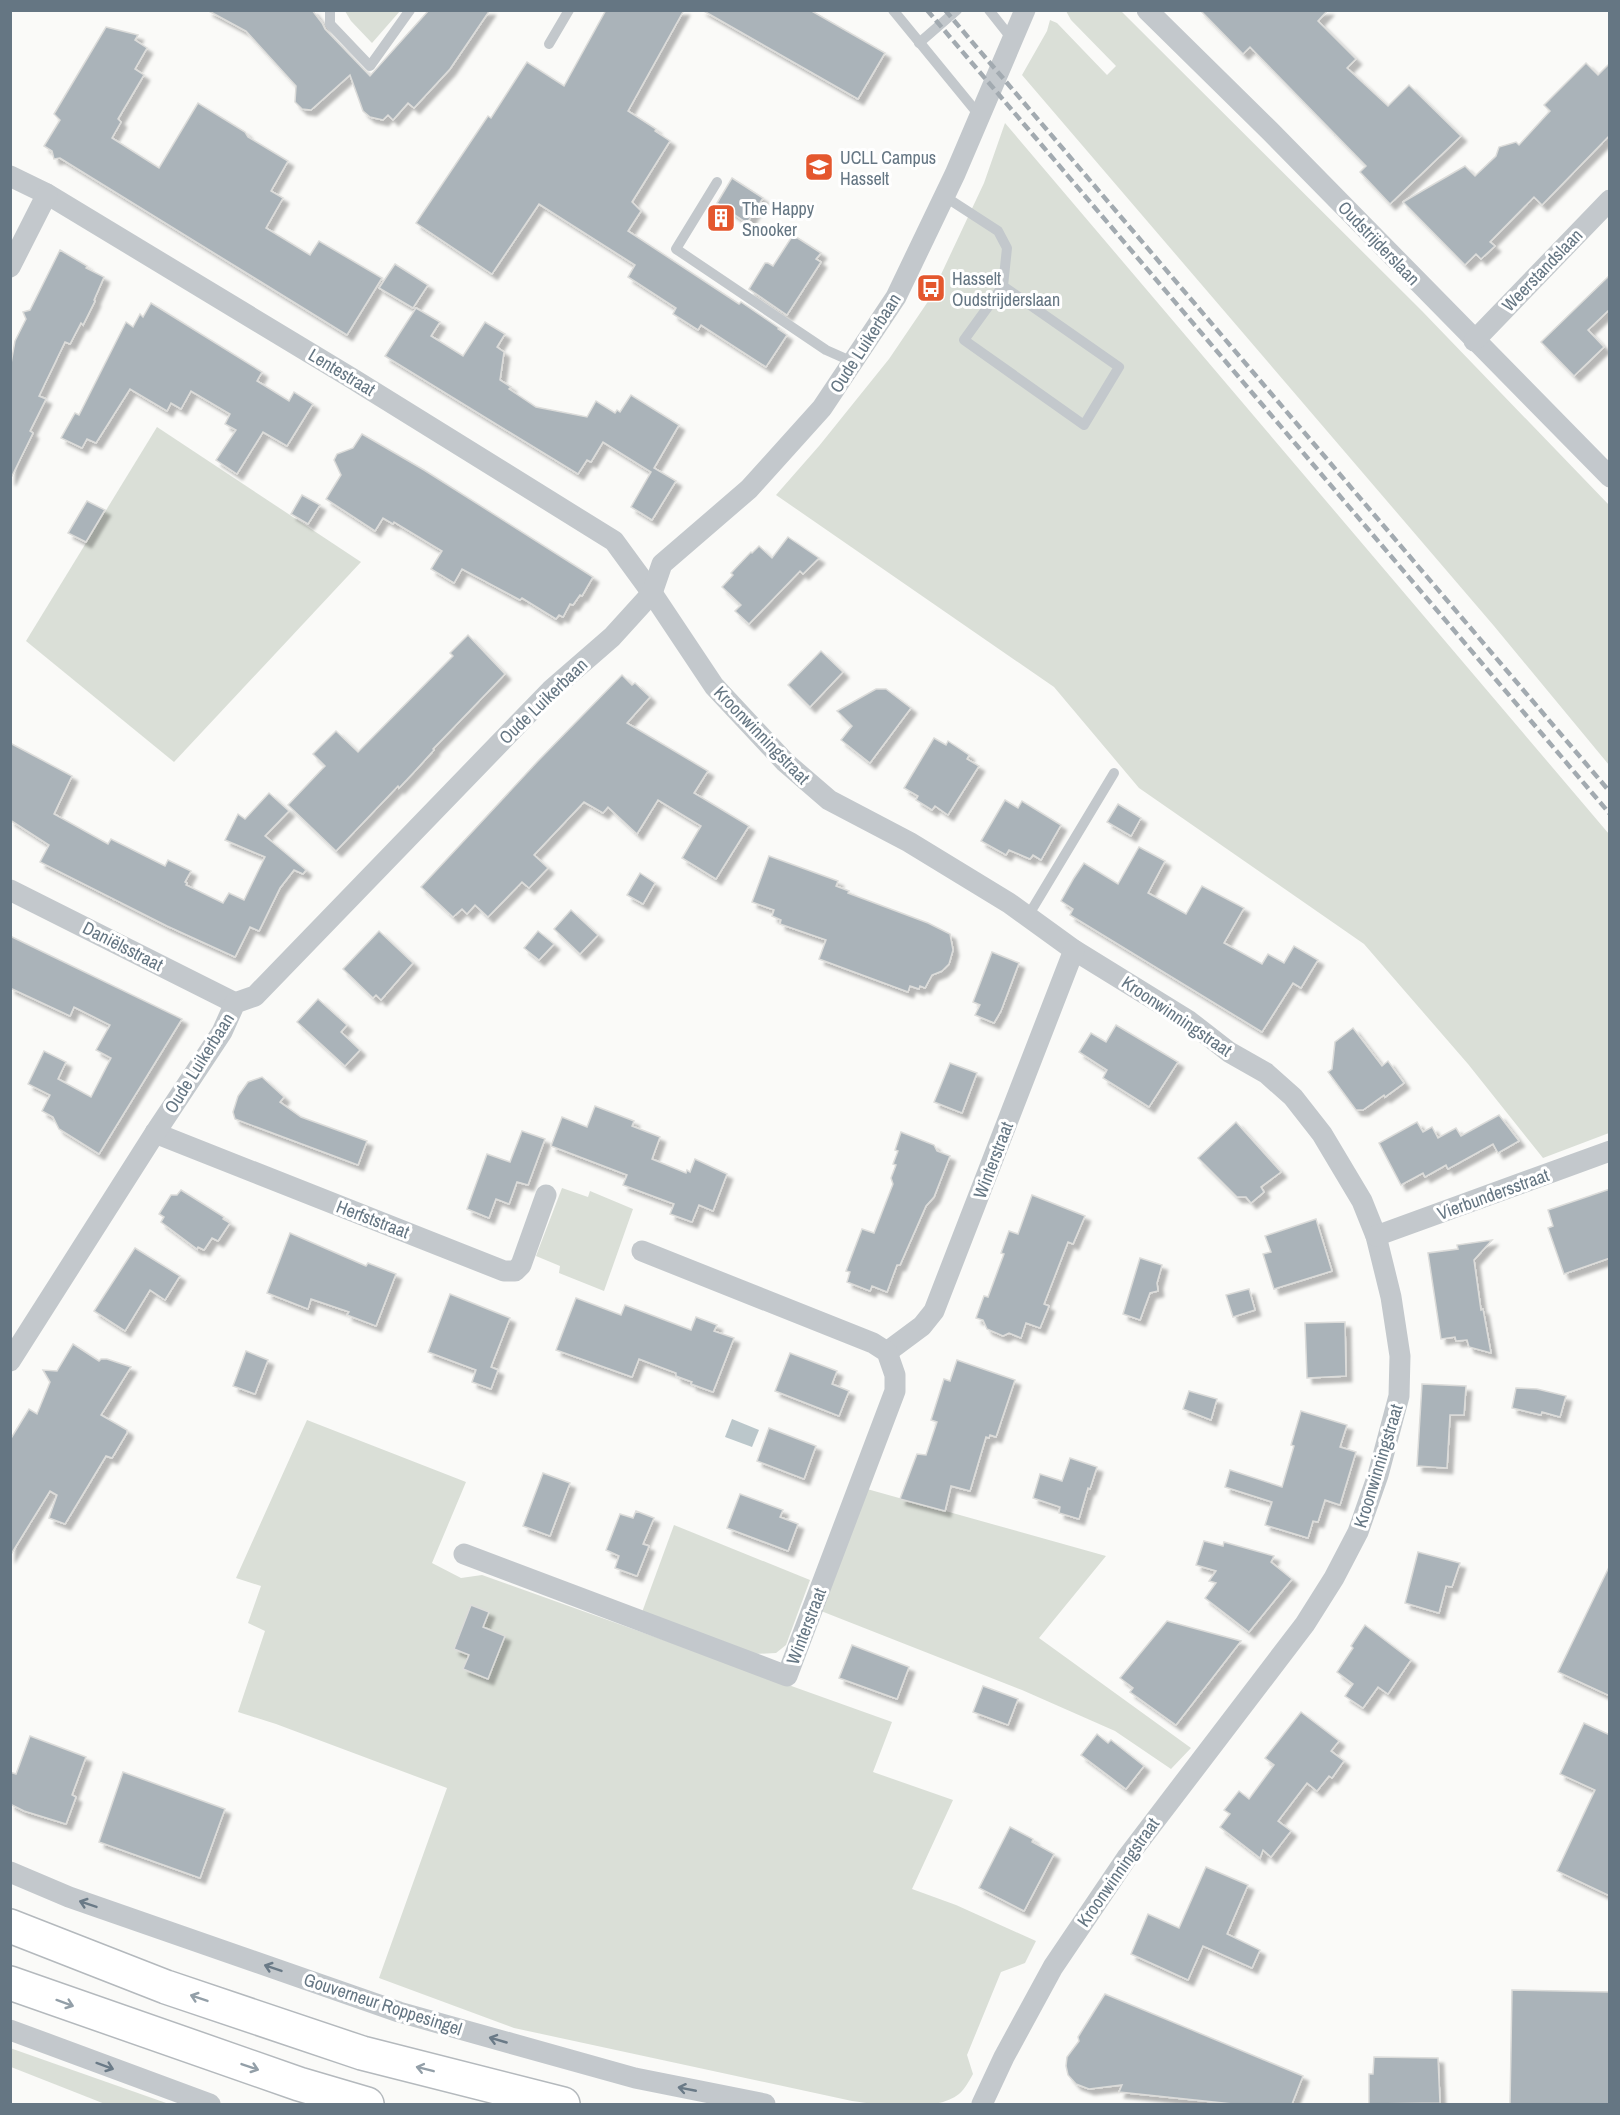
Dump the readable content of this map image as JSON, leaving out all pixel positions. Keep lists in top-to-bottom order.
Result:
{
  "streets": {
    "street": [
      "Oudstrijderslaan",
      "Weerstandslaan",
      "Oude Luikerbaan",
      "Lentestraat",
      "Kroonwinningstraat",
      "Daniëlsstraat",
      "Winterstraat",
      "Vierbundersstraat",
      "Herfststraat",
      "Gouverneur Roppesingel"
    ]
  },
  "crossings": [
    ["Oudstrijderslaan", "Weerstandslaan"],
    ["Oude Luikerbaan", "Lentestraat"],
    ["Oude Luikerbaan", "Kroonwinningstraat"],
    ["Oude Luikerbaan", "Daniëlsstraat"],
    ["Oude Luikerbaan", "Herfststraat"],
    ["Lentestraat", "Kroonwinningstraat"],
    ["Kroonwinningstraat", "Winterstraat"],
    ["Kroonwinningstraat", "Vierbundersstraat"]
  ],
  "one_way": ["Gouverneur Roppesingel"],
  "places": {
    "school or university": ["UCLL Campus Hasselt"],
    "building": ["The Happy Snooker"],
    "bus stop": ["Hasselt Oudstrijderslaan"]
  }
}
